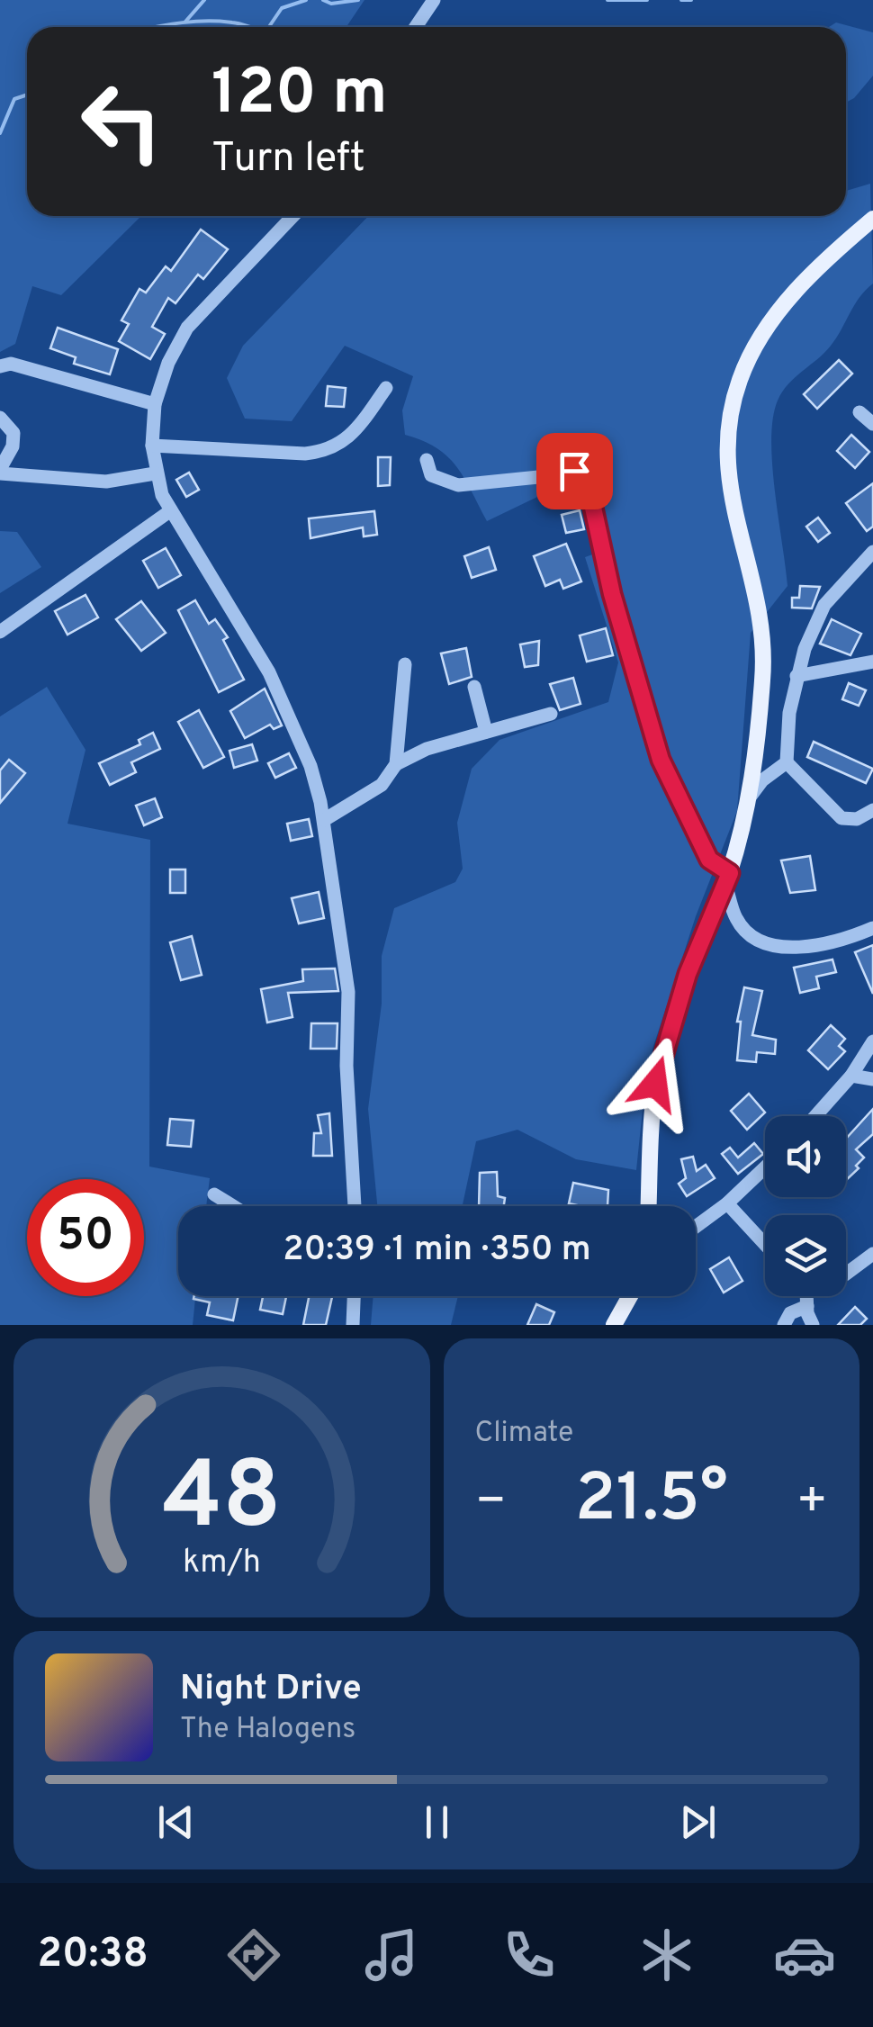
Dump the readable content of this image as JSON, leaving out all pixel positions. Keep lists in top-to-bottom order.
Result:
{
  "page": {
    "turn": ["120 m", "Turn left"],
    "limit": "50",
    "trip": "20:39 · 1 min · 350 m",
    "tile": "Climate",
    "heat": ["−", "21.5°", "+"],
    "song": ["Night Drive", "The Halogens"],
    "tabs": "20:38",
    "gauge": ["48", "km/h"]
  }
}
